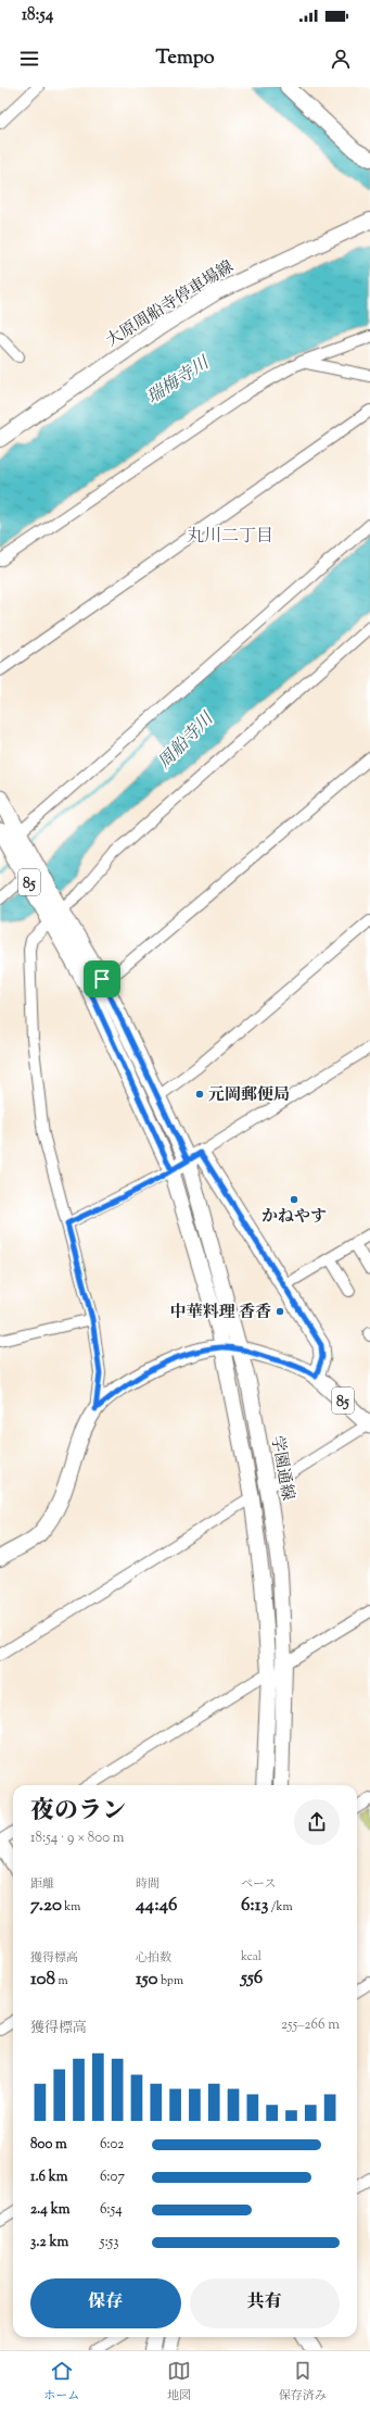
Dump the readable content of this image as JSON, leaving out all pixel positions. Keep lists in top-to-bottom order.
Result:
{
  "streets": {
    "main road": ["85"],
    "street": ["大原周船寺停車場線", "学園通線"]
  },
  "crossings": [
    ["85", "学園通線"]
  ],
  "districts": ["丸川二丁目"],
  "water": ["瑞梅寺川", "周船寺川"],
  "places": ["元岡郵便局", "かねやす", "中華料理 香香"],
  "page": {
    "status": "18:54",
    "header": "Tempo",
    "heading": ["夜のラン", "18:54 · 9 × 800 m"],
    "stats": [
      ["距離", "7.20 km"],
      ["時間", "44:46"],
      ["ペース", "6:13 /km"],
      ["獲得標高", "108 m"],
      ["心拍数", "150 bpm"],
      ["kcal", "556"]
    ],
    "chart": ["獲得標高", "255–266 m"],
    "list": [
      {
        "name": "800 m",
        "note": "6:02"
      },
      {
        "name": "1.6 km",
        "note": "6:07"
      },
      {
        "name": "2.4 km",
        "note": "6:54"
      },
      {
        "name": "3.2 km",
        "note": "5:53"
      }
    ],
    "buttons": ["保存", "共有"],
    "tabs": ["ホーム", "地図", "保存済み"]
  }
}
